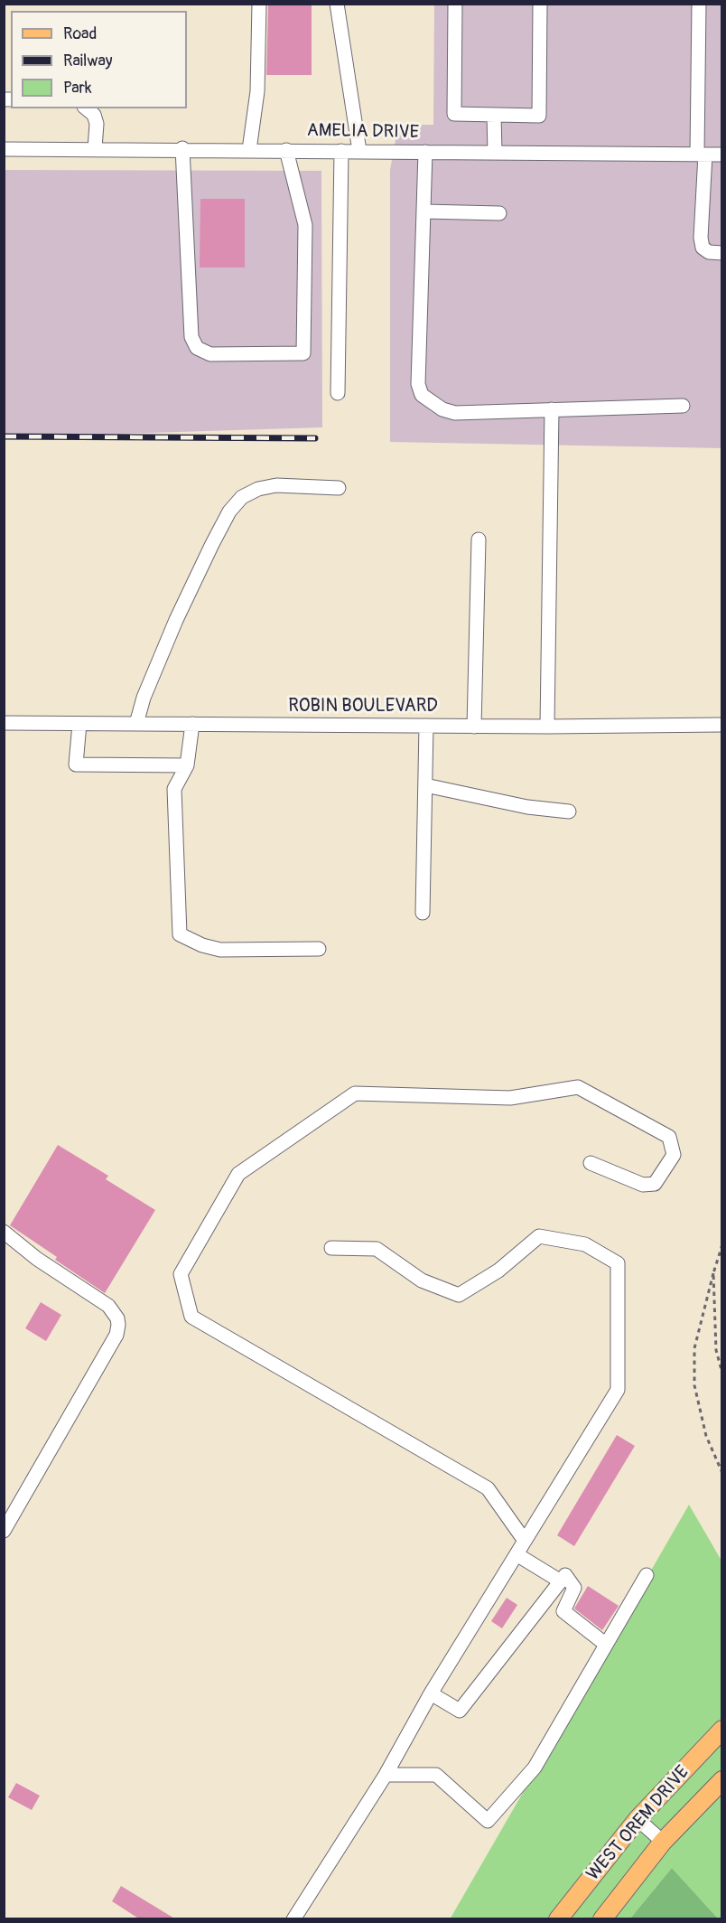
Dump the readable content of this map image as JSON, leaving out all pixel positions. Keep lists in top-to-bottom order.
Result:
{
  "streets": {
    "main road": ["WEST OREM DRIVE"],
    "street": ["AMELIA DRIVE", "ROBIN BOULEVARD"]
  },
  "legend": ["Road", "Railway", "Park"]
}
